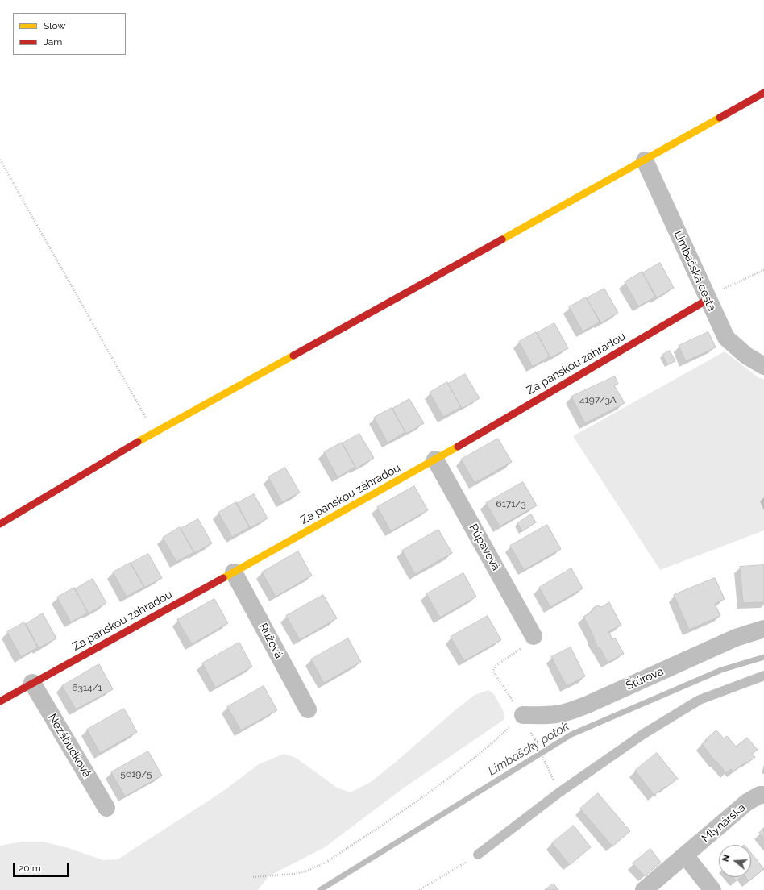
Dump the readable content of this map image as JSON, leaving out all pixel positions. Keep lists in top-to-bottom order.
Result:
{
  "streets": {
    "street": [
      "Limbašská cesta",
      "Za panskou záhradou",
      "Púpavová",
      "Ružová",
      "Štúrova",
      "Nezábudková",
      "Mlynárska"
    ]
  },
  "crossings": [
    ["Limbašská cesta", "Za panskou záhradou"],
    ["Za panskou záhradou", "Púpavová"],
    ["Za panskou záhradou", "Ružová"],
    ["Za panskou záhradou", "Nezábudková"]
  ],
  "water": ["Limbašský potok"],
  "house_numbers": [
    "4197/3A",
    "6171/3",
    "6314/1",
    "5619/5"
  ],
  "legend": ["Slow", "Jam"],
  "scale_bar": "20 m",
  "north": "left"
}
